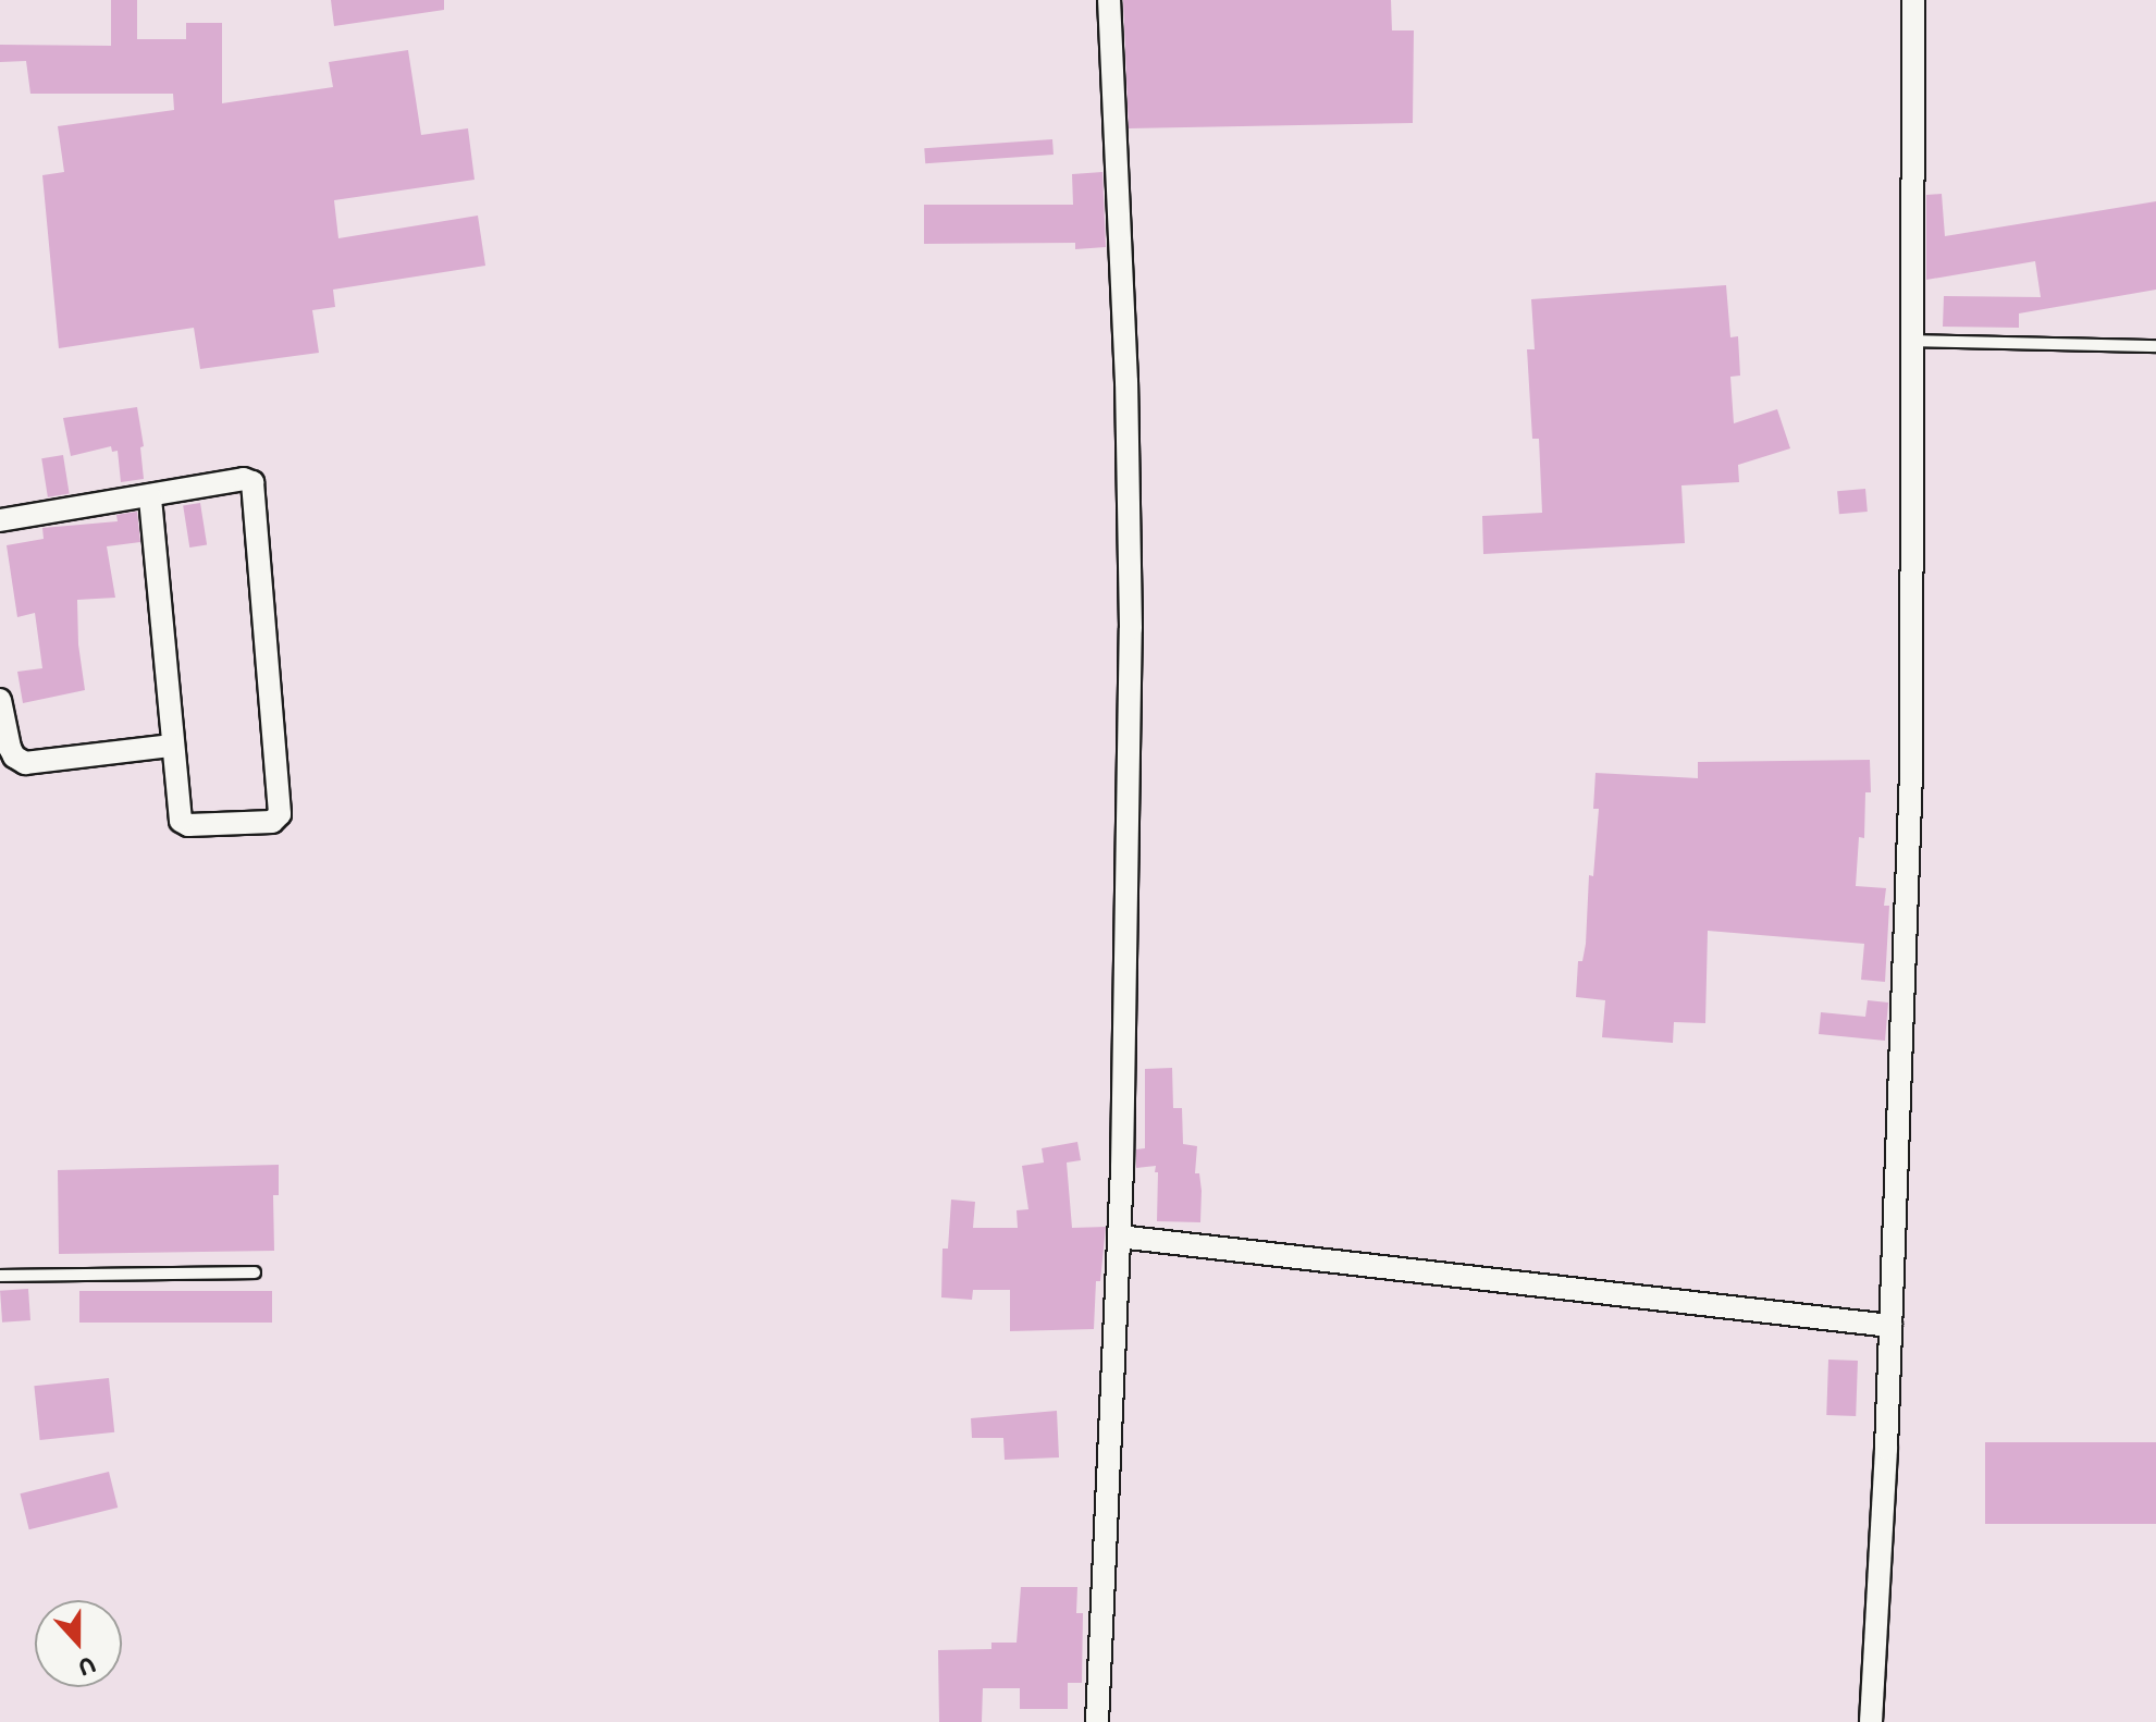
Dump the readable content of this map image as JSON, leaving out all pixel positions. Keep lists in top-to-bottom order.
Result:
{
  "north": "bottom"
}
